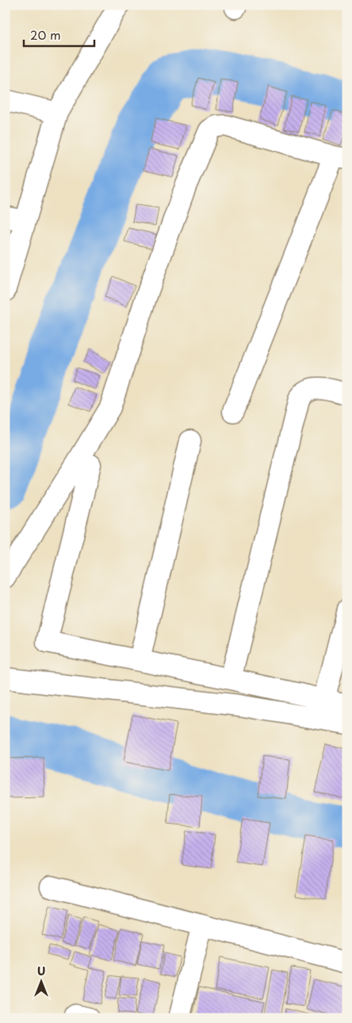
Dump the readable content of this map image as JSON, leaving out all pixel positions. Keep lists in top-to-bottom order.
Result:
{
  "scale_bar": "20 m",
  "north": "top"
}
